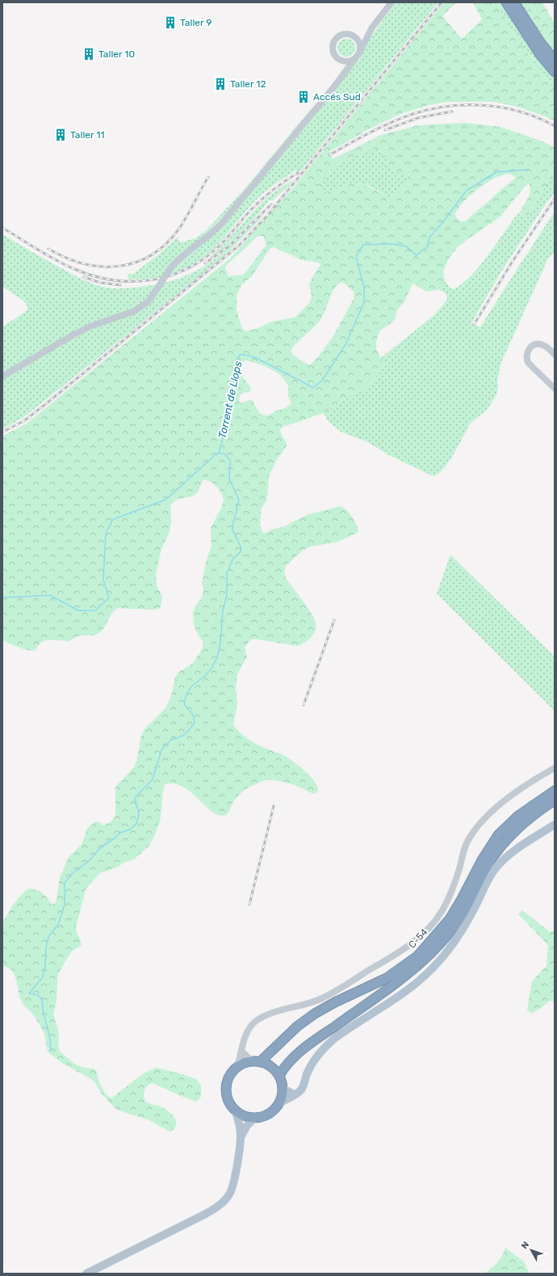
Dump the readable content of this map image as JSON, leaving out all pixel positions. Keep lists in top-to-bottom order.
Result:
{
  "streets": {
    "highway": ["C-54"]
  },
  "water": ["Torrent de Llops"],
  "places": {
    "building": [
      "Taller 9",
      "Taller 10",
      "Taller 12",
      "Accés Sud",
      "Taller 11"
    ]
  },
  "north": "top left"
}
